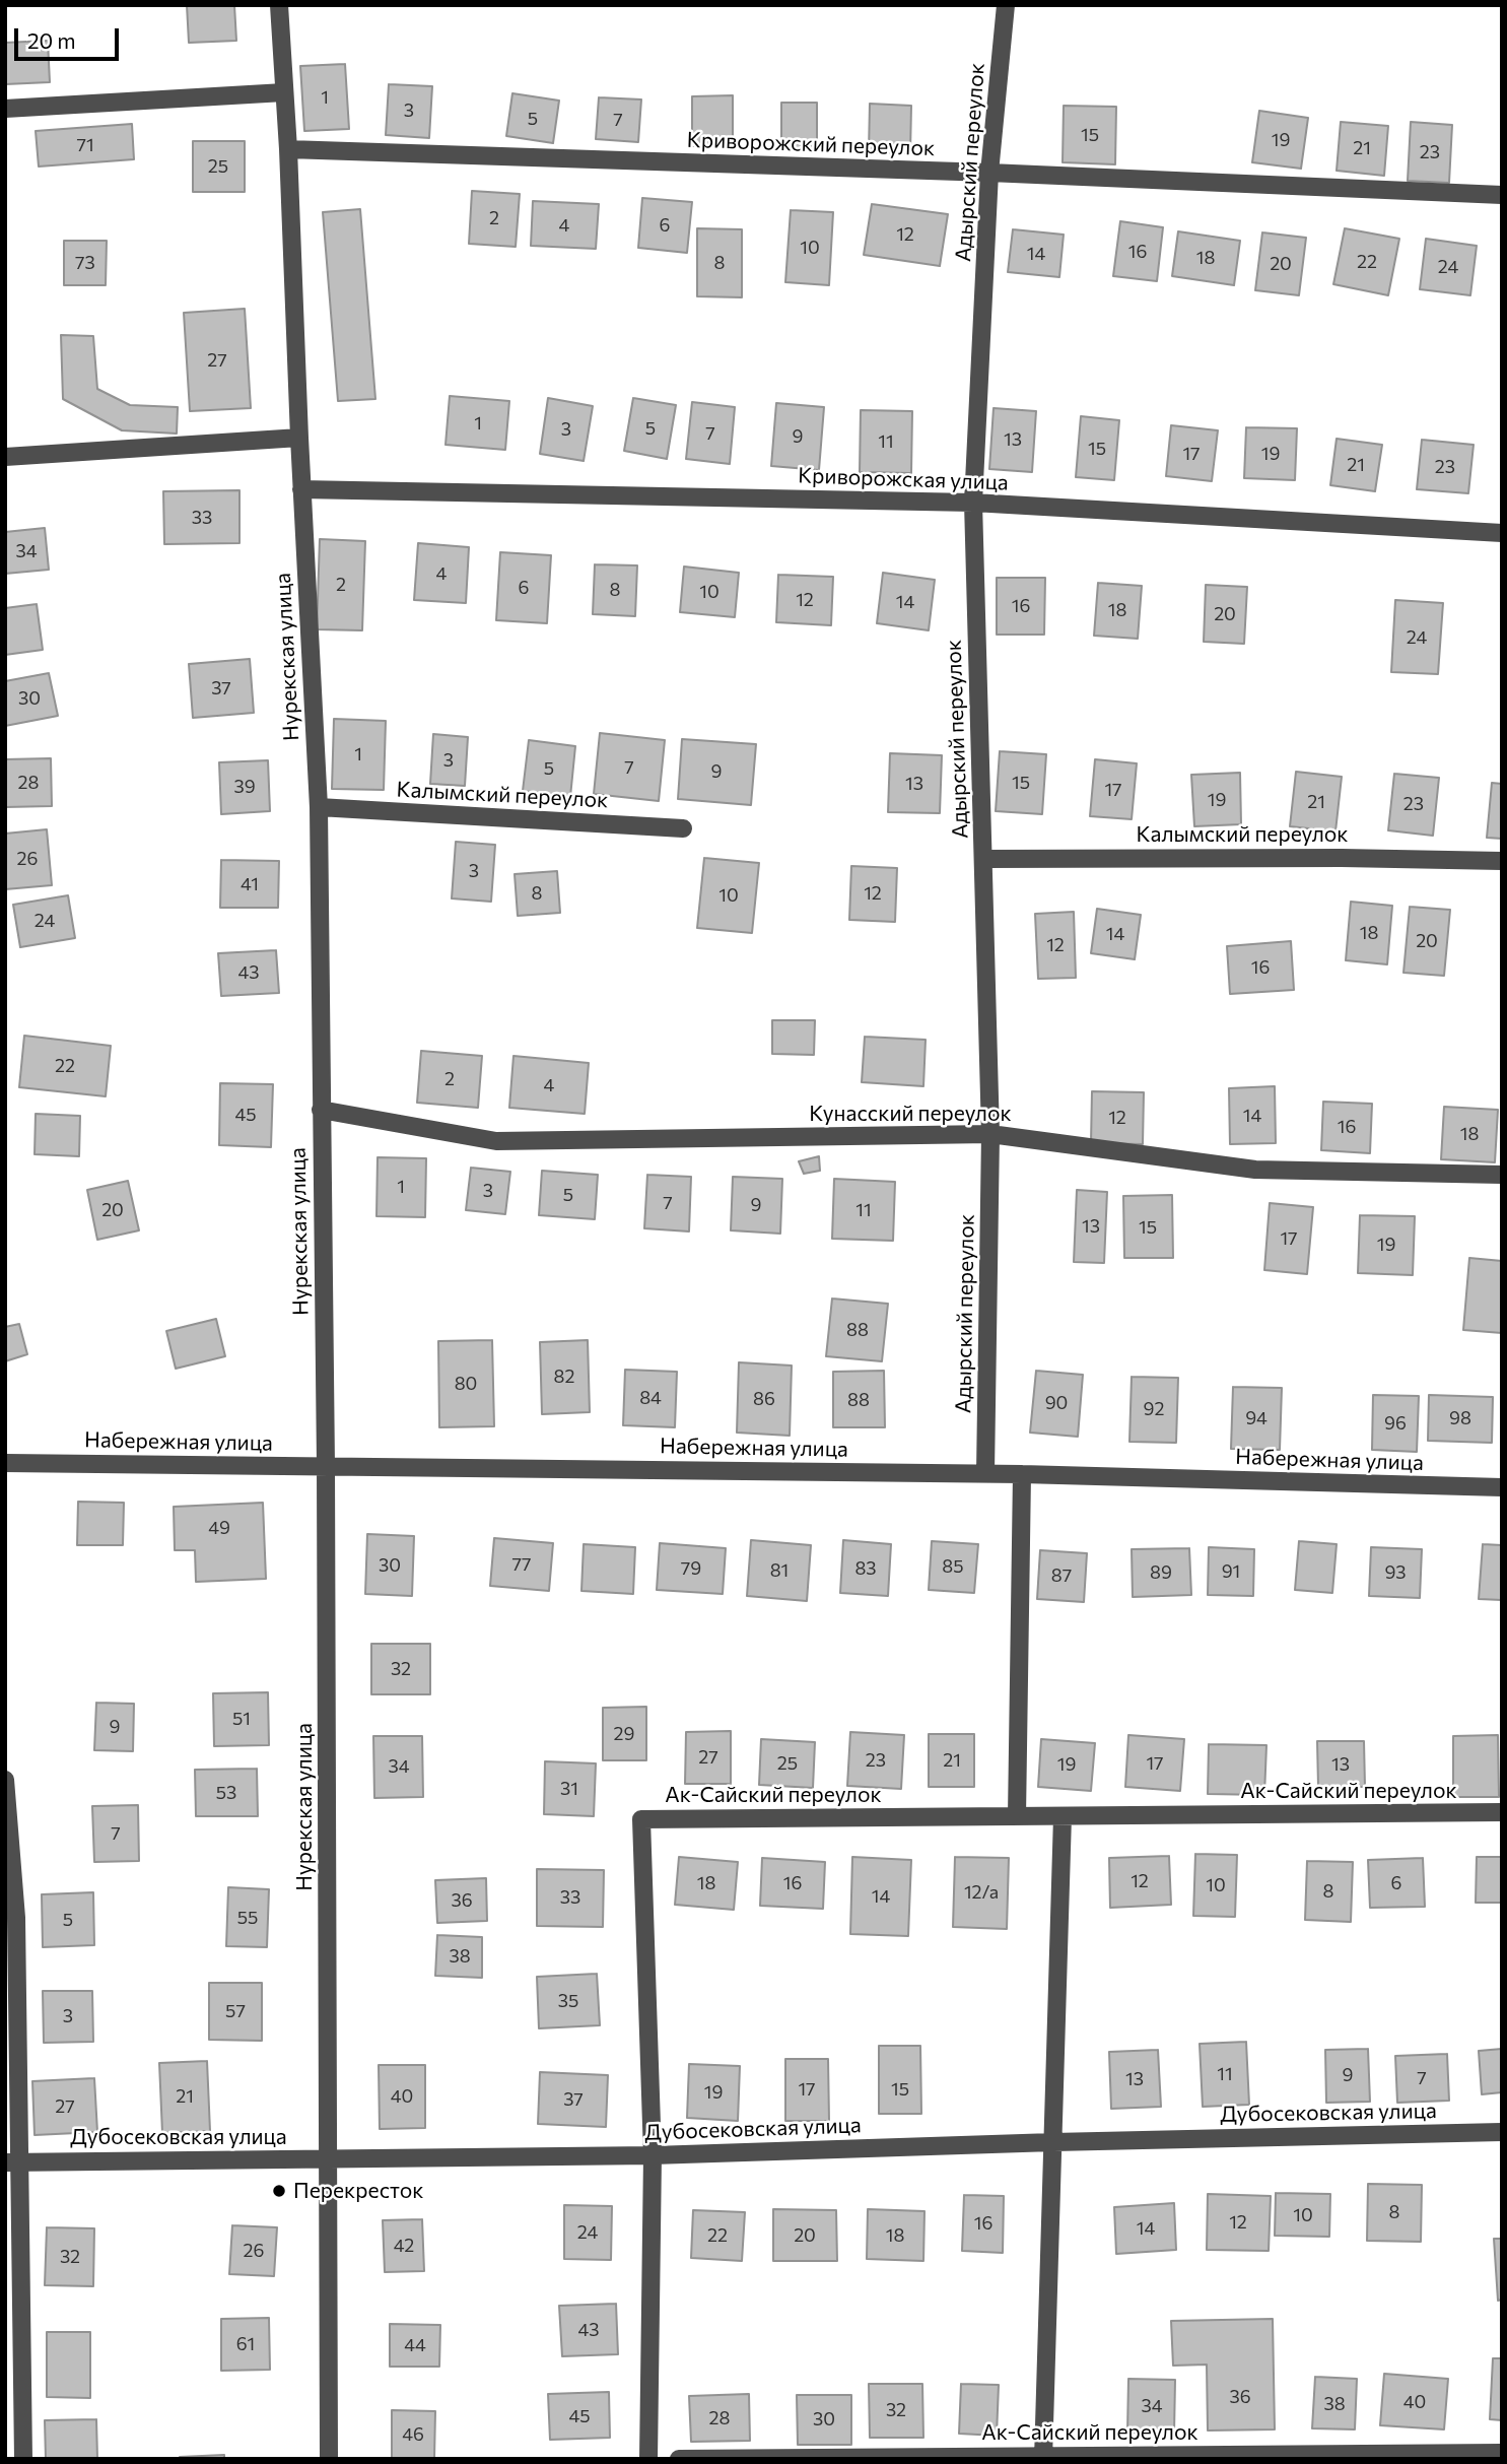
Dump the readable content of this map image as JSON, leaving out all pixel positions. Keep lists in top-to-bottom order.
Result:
{
  "streets": {
    "street": [
      "Криворожский переулок",
      "Адырский переулок",
      "Криворожская улица",
      "Нурекская улица",
      "Калымский переулок",
      "Кунасский переулок",
      "Набережная улица",
      "Ак-Сайский переулок",
      "Дубосековская улица"
    ]
  },
  "crossings": [
    ["Криворожский переулок", "Адырский переулок"],
    ["Криворожский переулок", "Нурекская улица"],
    ["Адырский переулок", "Криворожская улица"],
    ["Адырский переулок", "Калымский переулок"],
    ["Адырский переулок", "Кунасский переулок"],
    ["Адырский переулок", "Набережная улица"],
    ["Криворожская улица", "Нурекская улица"],
    ["Нурекская улица", "Калымский переулок"],
    ["Нурекская улица", "Кунасский переулок"],
    ["Нурекская улица", "Набережная улица"],
    ["Нурекская улица", "Дубосековская улица"],
    ["Ак-Сайский переулок", "Дубосековская улица"]
  ],
  "places": ["Перекресток"],
  "house_numbers": [
    "1",
    "3",
    "5",
    "7",
    "15",
    "19",
    "71",
    "21",
    "23",
    "25",
    "2",
    "4",
    "6",
    "12",
    "10",
    "16",
    "14",
    "18",
    "22",
    "73",
    "8",
    "20",
    "24",
    "27",
    "1",
    "5",
    "3",
    "7",
    "9",
    "13",
    "11",
    "15",
    "17",
    "19",
    "21",
    "23",
    "33",
    "34",
    "4",
    "2",
    "6",
    "8",
    "10",
    "12",
    "14",
    "16",
    "18",
    "20",
    "24",
    "37",
    "30",
    "1",
    "3",
    "7",
    "5",
    "9",
    "28",
    "15",
    "13",
    "39",
    "17",
    "19",
    "21",
    "23",
    "26",
    "3",
    "41",
    "8",
    "12",
    "10",
    "24",
    "18",
    "14",
    "20",
    "12",
    "16",
    "43",
    "22",
    "2",
    "4",
    "45",
    "14",
    "12",
    "16",
    "18",
    "1",
    "3",
    "5",
    "7",
    "9",
    "20",
    "11",
    "13",
    "15",
    "17",
    "19",
    "88",
    "82",
    "80",
    "84",
    "86",
    "88",
    "90",
    "92",
    "94",
    "98",
    "96",
    "49",
    "77",
    "30",
    "85",
    "79",
    "83",
    "81",
    "91",
    "89",
    "93",
    "87",
    "32",
    "51",
    "9",
    "29",
    "27",
    "23",
    "21",
    "25",
    "17",
    "19",
    "13",
    "34",
    "31",
    "53",
    "7",
    "12",
    "18",
    "16",
    "6",
    "10",
    "8",
    "12/а",
    "14",
    "33",
    "36",
    "55",
    "5",
    "38",
    "35",
    "57",
    "3",
    "11",
    "9",
    "7",
    "13",
    "17",
    "15",
    "19",
    "21",
    "40",
    "37",
    "27",
    "8",
    "10",
    "12",
    "16",
    "14",
    "24",
    "22",
    "20",
    "18",
    "42",
    "26",
    "32",
    "43",
    "61",
    "44",
    "36",
    "40",
    "38",
    "34",
    "32",
    "45",
    "28",
    "30",
    "46"
  ],
  "scale_bar": "20 m"
}
